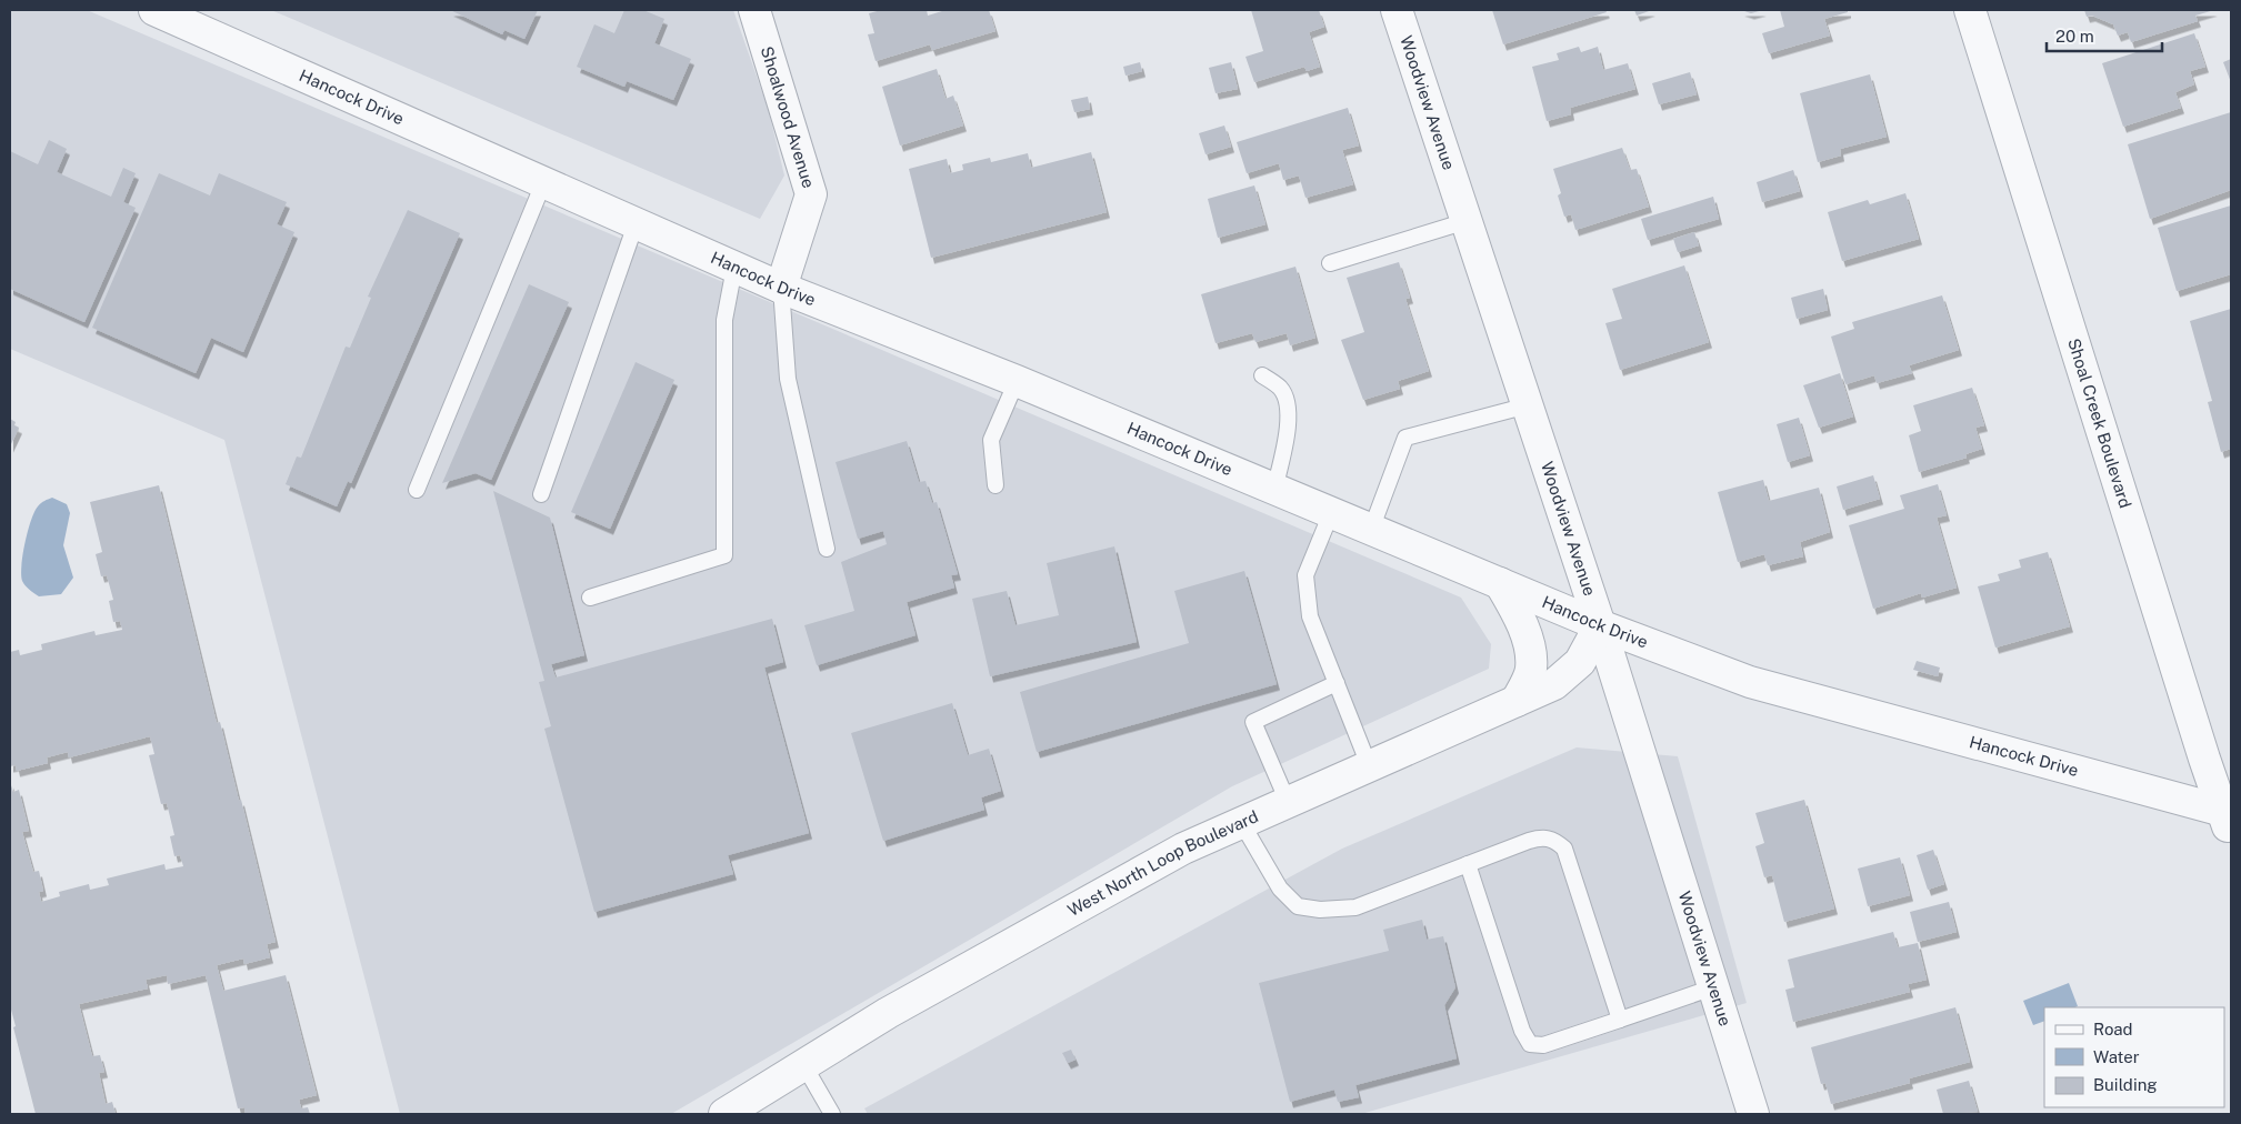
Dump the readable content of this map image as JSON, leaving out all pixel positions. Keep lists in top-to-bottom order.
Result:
{
  "streets": {
    "street": [
      "Hancock Drive",
      "Woodview Avenue",
      "Shoalwood Avenue",
      "Shoal Creek Boulevard",
      "West North Loop Boulevard"
    ]
  },
  "crossings": [
    ["Hancock Drive", "Woodview Avenue"],
    ["Hancock Drive", "Shoalwood Avenue"],
    ["Hancock Drive", "Shoal Creek Boulevard"],
    ["Hancock Drive", "West North Loop Boulevard"],
    ["Woodview Avenue", "West North Loop Boulevard"]
  ],
  "legend": ["Road", "Water", "Building"],
  "scale_bar": "20 m"
}
